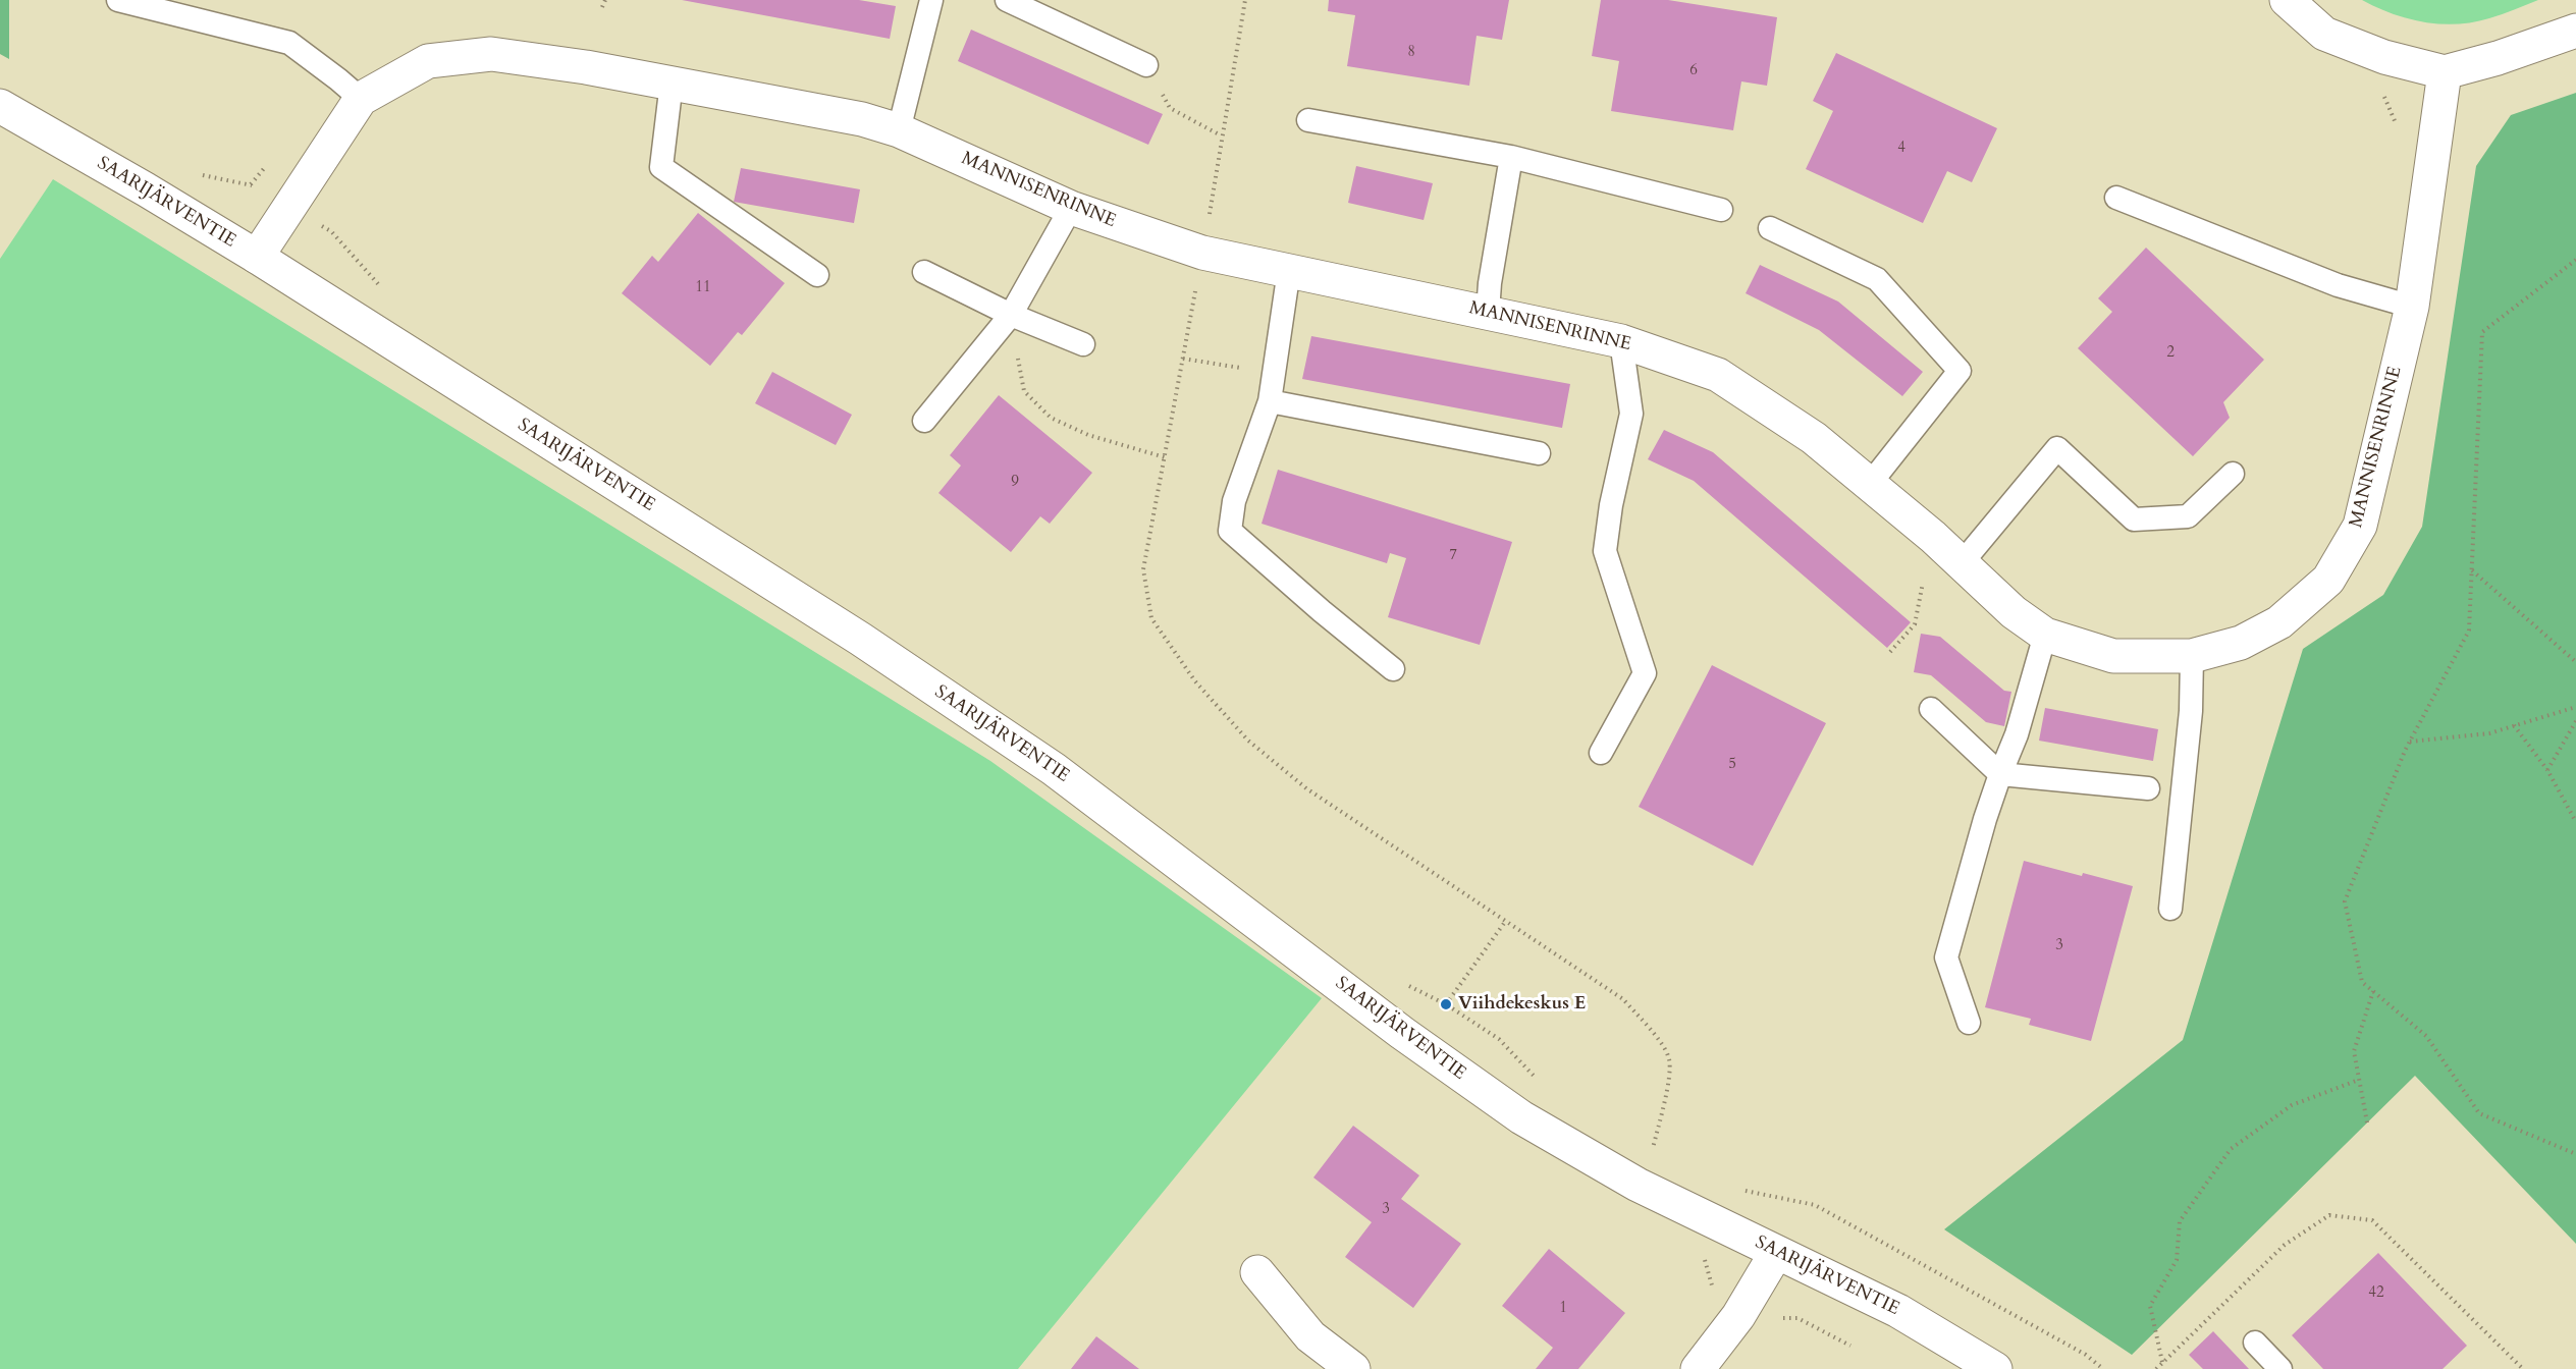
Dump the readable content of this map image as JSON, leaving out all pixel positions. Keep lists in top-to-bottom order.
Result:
{
  "streets": {
    "street": ["MANNISENRINNE", "SAARIJÄRVENTIE"]
  },
  "crossings": [
    ["MANNISENRINNE", "SAARIJÄRVENTIE"]
  ],
  "places": ["Viihdekeskus E"],
  "house_numbers": [
    "8",
    "6",
    "4",
    "11",
    "2",
    "9",
    "7",
    "5",
    "3",
    "3",
    "42",
    "1"
  ]
}
